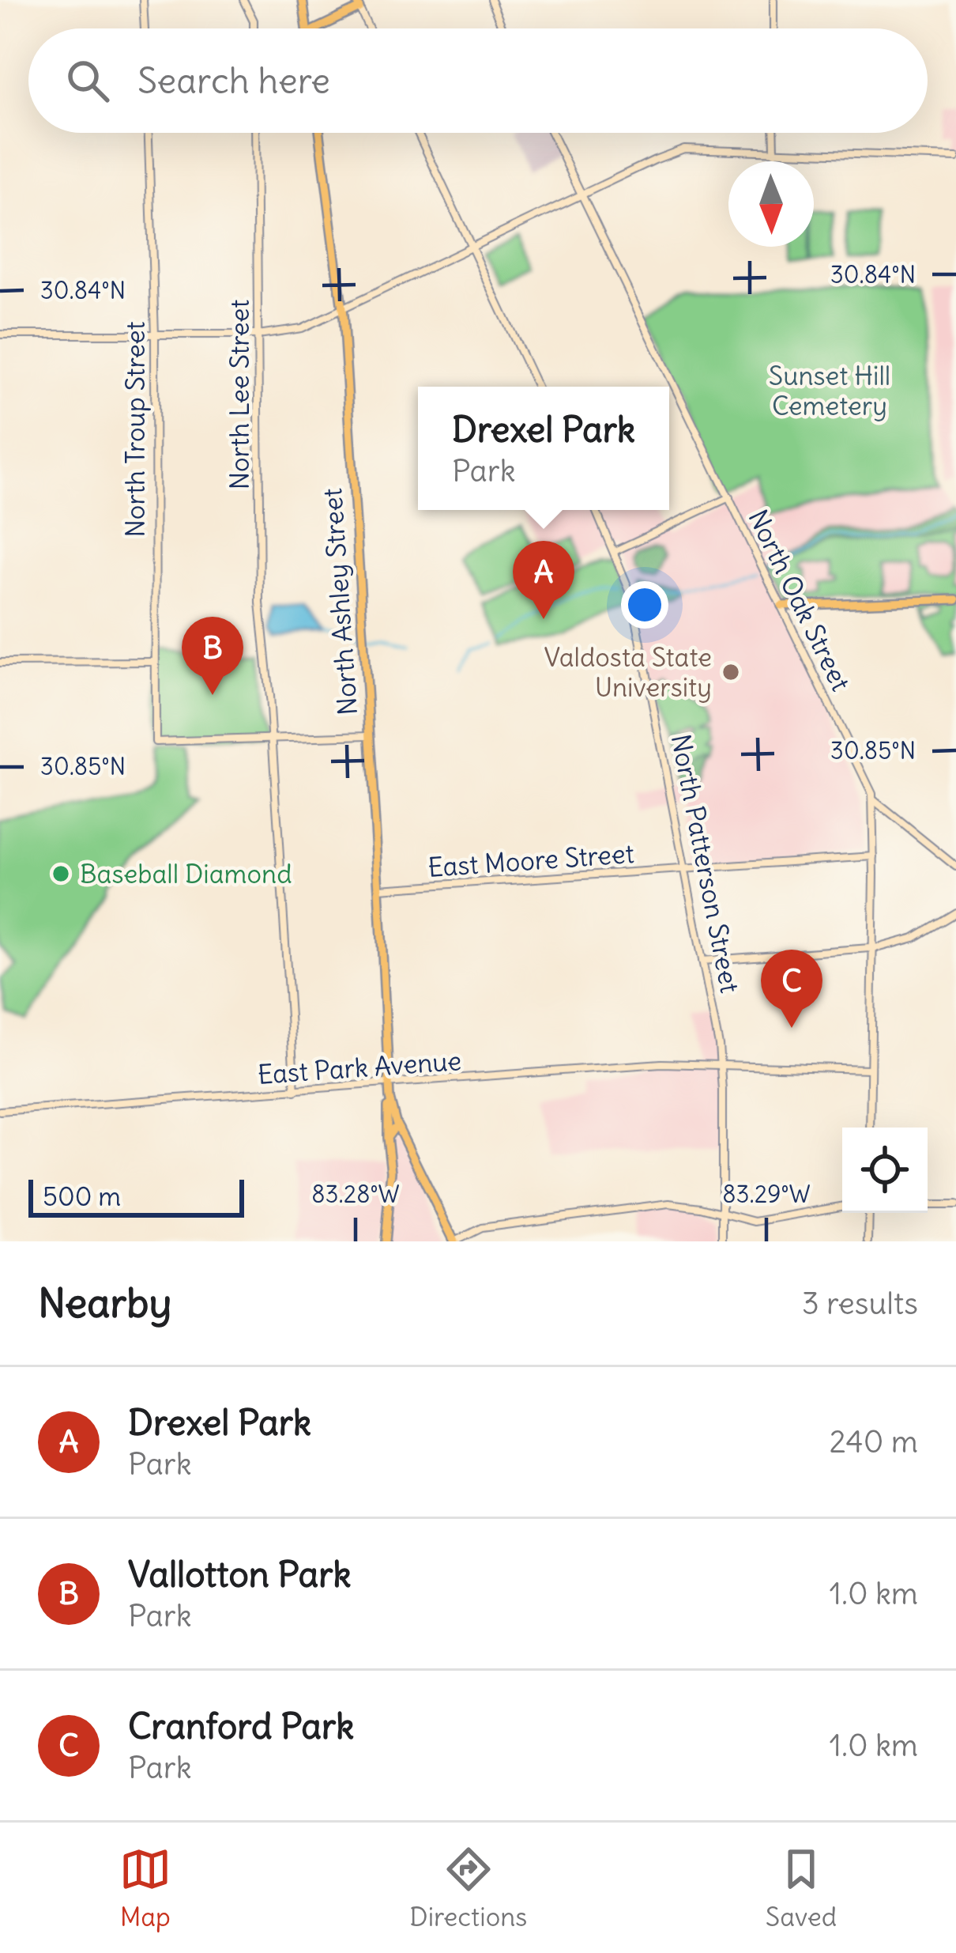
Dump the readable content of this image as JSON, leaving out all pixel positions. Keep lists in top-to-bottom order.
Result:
{
  "streets": {
    "main road": ["North Ashley Street"],
    "street": [
      "North Lee Street",
      "North Troup Street",
      "North Oak Street",
      "East Moore Street",
      "North Patterson Street",
      "East Park Avenue"
    ]
  },
  "crossings": [
    ["North Lee Street", "North Troup Street"],
    ["North Lee Street", "East Park Avenue"],
    ["North Oak Street", "East Moore Street"],
    ["North Oak Street", "East Park Avenue"],
    ["North Ashley Street", "East Moore Street"],
    ["North Ashley Street", "East Park Avenue"],
    ["East Moore Street", "North Patterson Street"],
    ["North Patterson Street", "East Park Avenue"]
  ],
  "parks": ["Sunset Hill Cemetery"],
  "places": ["Valdosta State University", "Baseball Diamond"],
  "scale_bar": "500 m",
  "north": "bottom",
  "page": {
    "search": "Search here",
    "popup": ["Drexel Park", "Park"],
    "pins": ["A", "B", "C"],
    "scale": "500 m",
    "heading": ["Nearby", "3 results"],
    "list": [
      {
        "mark": "A",
        "name": "Drexel Park",
        "note": "Park",
        "value": "240 m"
      },
      {
        "mark": "B",
        "name": "Vallotton Park",
        "note": "Park",
        "value": "1.0 km"
      },
      {
        "mark": "C",
        "name": "Cranford Park",
        "note": "Park",
        "value": "1.0 km"
      }
    ],
    "nav": ["Map", "Directions", "Saved"]
  },
  "coordinates": [
    "30.84°N",
    "30.85°N",
    "83.28°W",
    "83.29°W"
  ]
}
